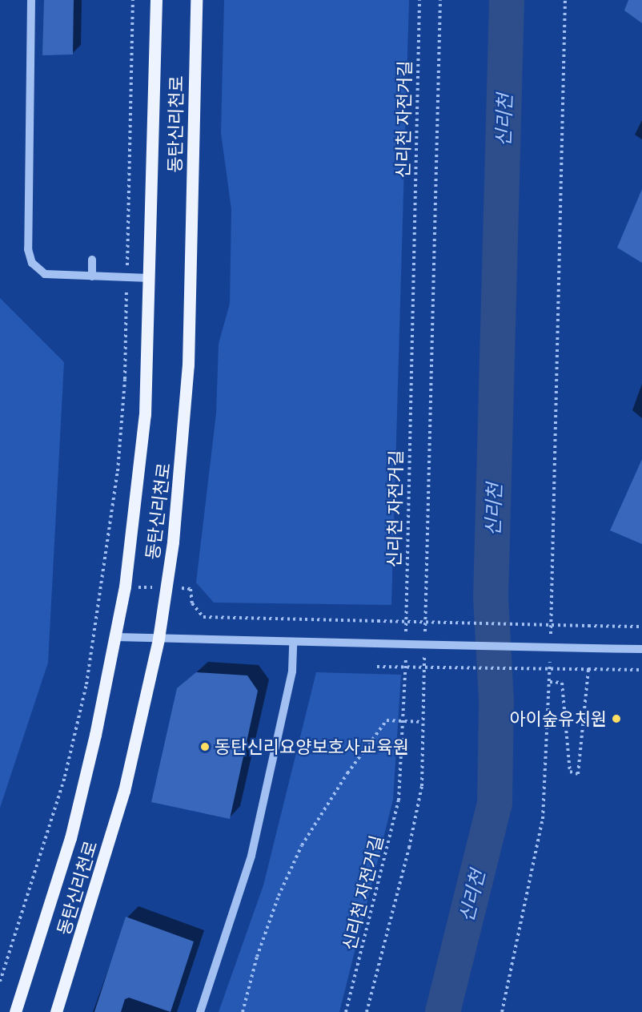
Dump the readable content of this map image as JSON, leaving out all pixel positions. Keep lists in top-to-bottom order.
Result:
{
  "streets": {
    "main road": ["동탄신리천로"],
    "path": ["신리천 자전거길"]
  },
  "water": ["신리천"],
  "places": ["아이숲유치원", "동탄신리요양보호사교육원"]
}
